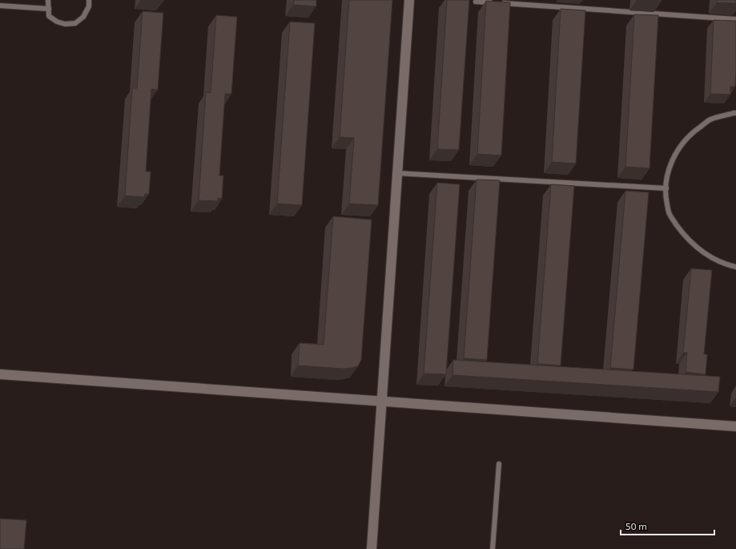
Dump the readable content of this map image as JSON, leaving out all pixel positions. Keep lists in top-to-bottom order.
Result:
{
  "scale_bar": "50 m"
}
